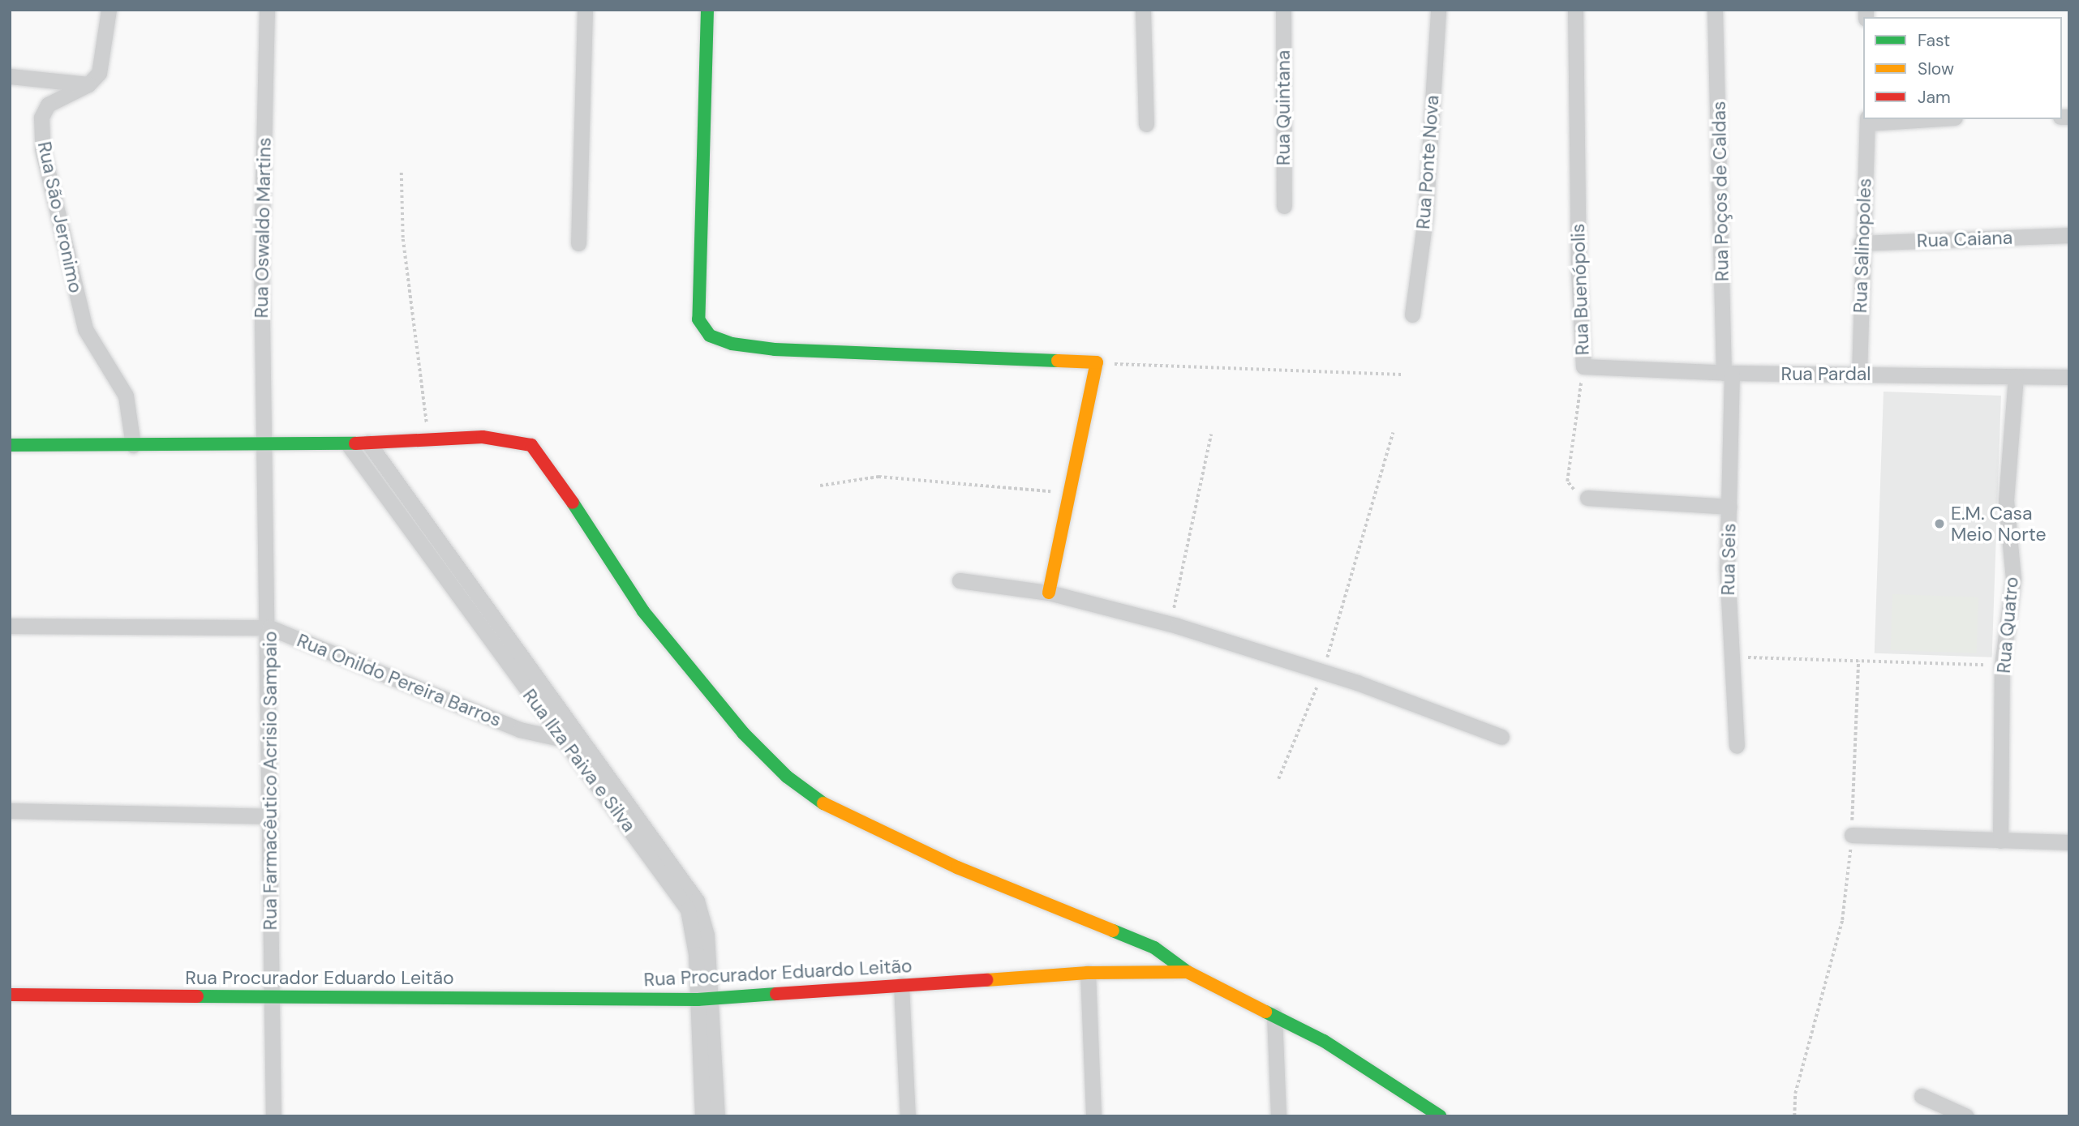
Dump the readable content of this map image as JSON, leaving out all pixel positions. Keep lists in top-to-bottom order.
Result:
{
  "streets": {
    "street": [
      "Rua Quintana",
      "Rua Ponte Nova",
      "Rua Poços de Caldas",
      "Rua São Jeronimo",
      "Rua Oswaldo Martins",
      "Rua Caiana",
      "Rua Salinopoles",
      "Rua Buenópolis",
      "Rua Pardal",
      "Rua Seis",
      "Rua Quatro",
      "Rua Onildo Pereira Barros",
      "Rua Ilza Paiva e Silva",
      "Rua Farmacêutico Acrisio Sampaio",
      "Rua Procurador Eduardo Leitão"
    ]
  },
  "crossings": [
    ["Rua Poços de Caldas", "Rua Pardal"],
    ["Rua Poços de Caldas", "Rua Seis"],
    ["Rua Oswaldo Martins", "Rua Farmacêutico Acrisio Sampaio"],
    ["Rua Caiana", "Rua Salinopoles"],
    ["Rua Salinopoles", "Rua Pardal"],
    ["Rua Buenópolis", "Rua Pardal"],
    ["Rua Pardal", "Rua Seis"],
    ["Rua Pardal", "Rua Quatro"],
    ["Rua Onildo Pereira Barros", "Rua Ilza Paiva e Silva"],
    ["Rua Onildo Pereira Barros", "Rua Farmacêutico Acrisio Sampaio"],
    ["Rua Ilza Paiva e Silva", "Rua Procurador Eduardo Leitão"],
    ["Rua Farmacêutico Acrisio Sampaio", "Rua Procurador Eduardo Leitão"]
  ],
  "places": ["E.M. Casa Meio Norte"],
  "legend": ["Fast", "Slow", "Jam"]
}
